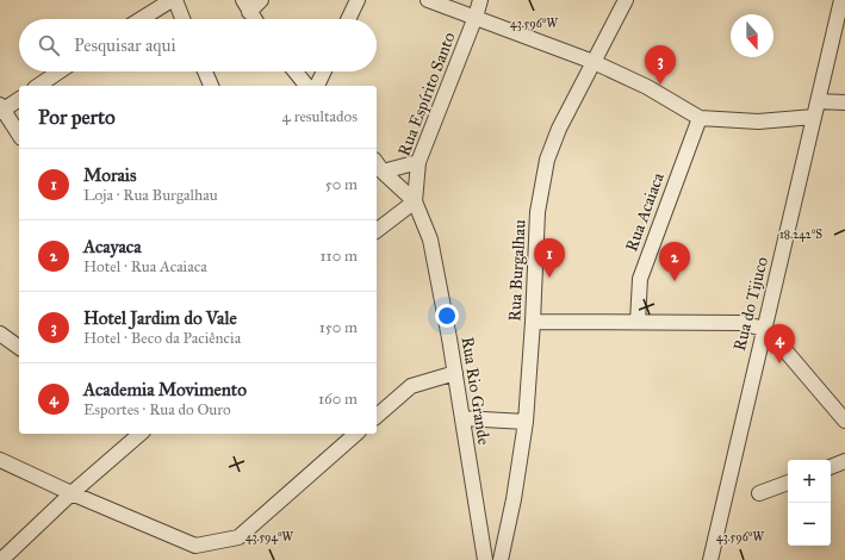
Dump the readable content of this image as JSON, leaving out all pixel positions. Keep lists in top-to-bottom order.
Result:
{
  "streets": {
    "street": [
      "Rua Espírito Santo",
      "Rua Acaiaca",
      "Rua Burgalhau",
      "Rua do Tijuco",
      "Rua Rio Grande"
    ]
  },
  "crossings": [
    ["Rua Espírito Santo", "Rua Rio Grande"]
  ],
  "north": "bottom",
  "page": {
    "search": "Pesquisar aqui",
    "pins": [
      "3",
      "1",
      "2",
      "4"
    ],
    "heading": ["Por perto", "4 resultados"],
    "list": [
      {
        "mark": "1",
        "name": "Morais",
        "note": "Loja · Rua Burgalhau",
        "value": "50 m"
      },
      {
        "mark": "2",
        "name": "Acayaca",
        "note": "Hotel · Rua Acaiaca",
        "value": "110 m"
      },
      {
        "mark": "3",
        "name": "Hotel Jardim do Vale",
        "note": "Hotel · Beco da Paciência",
        "value": "150 m"
      },
      {
        "mark": "4",
        "name": "Academia Movimento",
        "note": "Esportes · Rua do Ouro",
        "value": "160 m"
      }
    ],
    "map_buttons": ["+", "−"]
  },
  "coordinates": ["43.596°W", "18.242°S", "43.594°W"]
}
